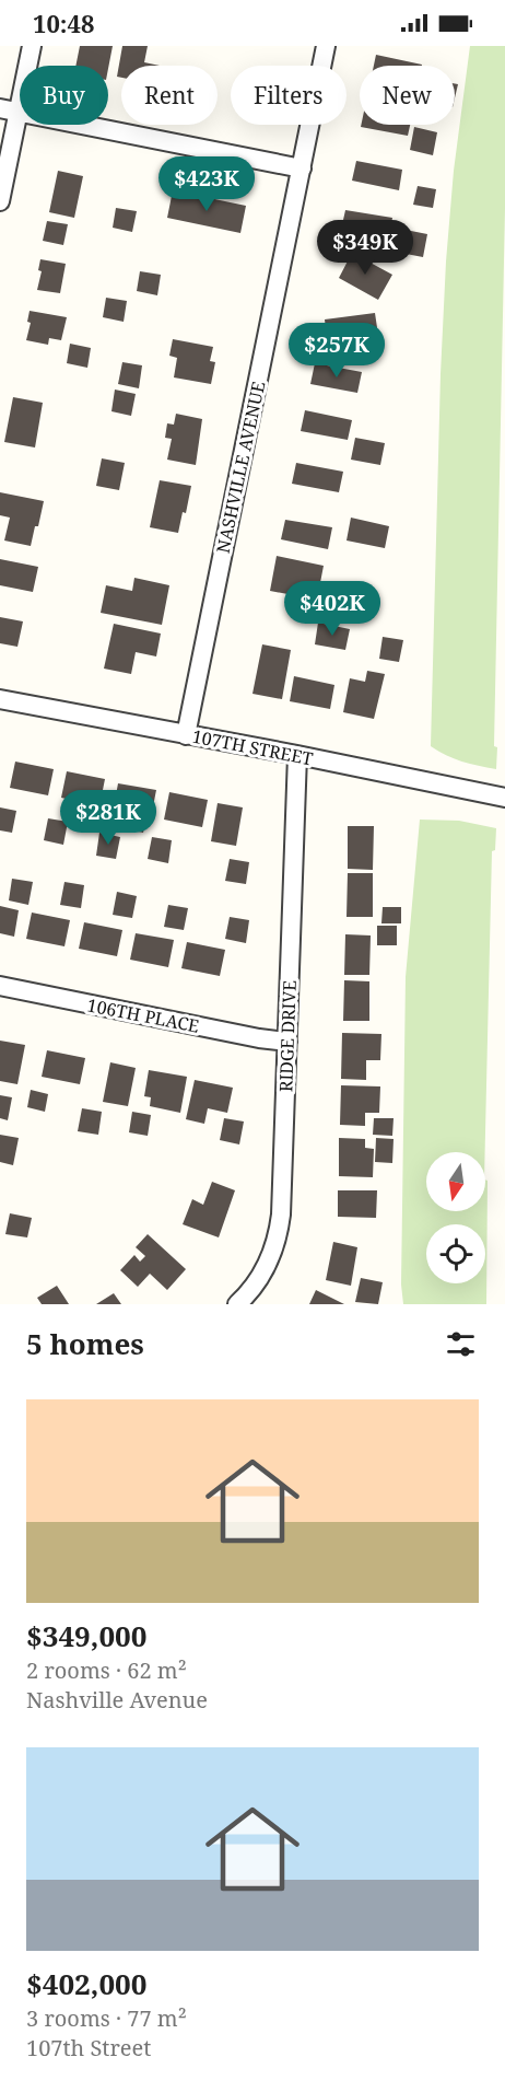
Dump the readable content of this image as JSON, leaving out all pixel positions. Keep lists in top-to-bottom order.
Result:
{
  "streets": {
    "street": [
      "NASHVILLE AVENUE",
      "107TH STREET",
      "106TH PLACE",
      "RIDGE DRIVE"
    ]
  },
  "crossings": [
    ["NASHVILLE AVENUE", "107TH STREET"],
    ["107TH STREET", "RIDGE DRIVE"],
    ["106TH PLACE", "RIDGE DRIVE"]
  ],
  "north": "bottom",
  "page": {
    "status": "10:48",
    "chip": [
      "Buy",
      "Rent",
      "Filters",
      "New"
    ],
    "price": [
      "$423K",
      "$349K",
      "$257K",
      "$402K",
      "$281K"
    ],
    "heading": "5 homes",
    "list": [
      {
        "name": "$349,000",
        "note": "2 rooms · 62 m² · Nashville Avenue"
      },
      {
        "name": "$402,000",
        "note": "3 rooms · 77 m² · 107th Street"
      }
    ]
  }
}
